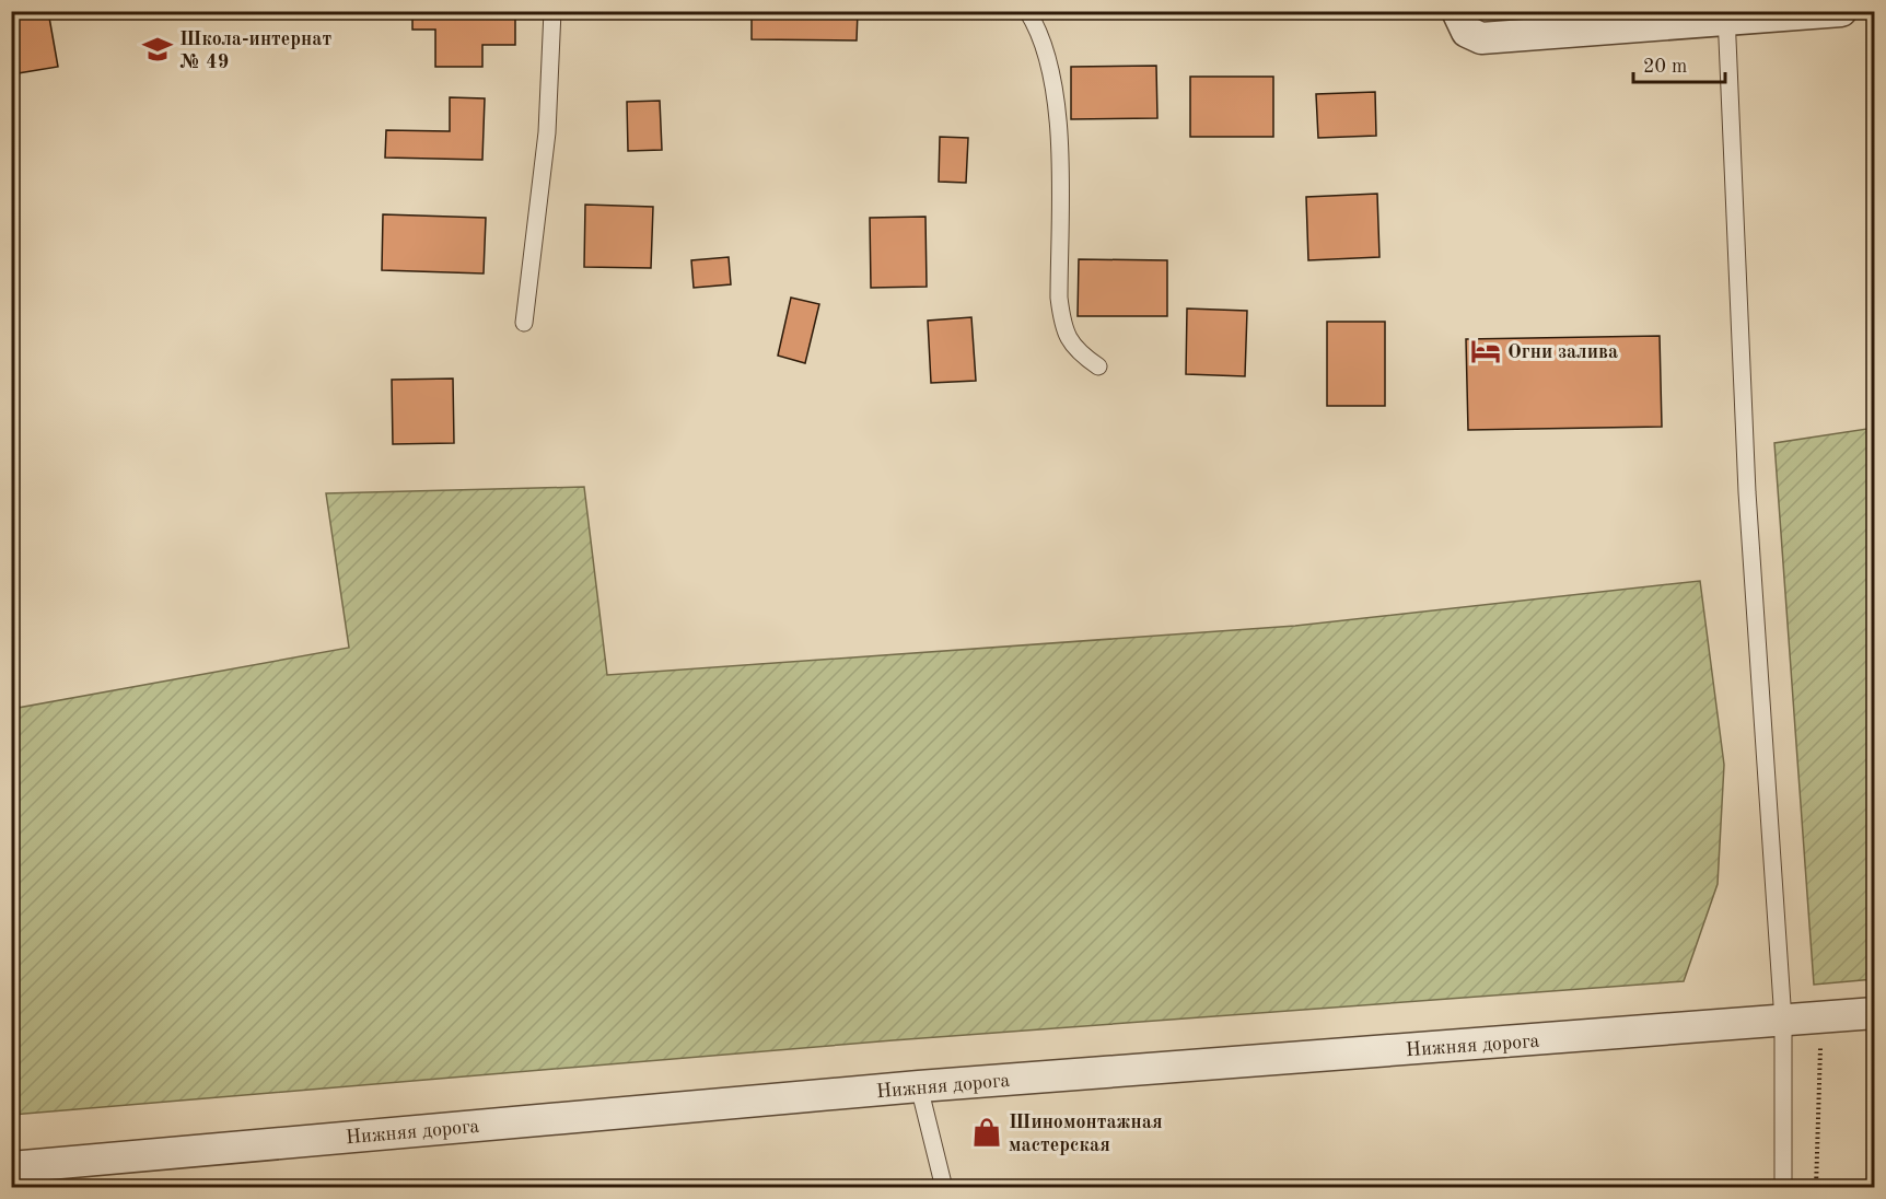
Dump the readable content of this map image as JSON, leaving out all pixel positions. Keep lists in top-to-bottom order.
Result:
{
  "streets": {
    "street": ["Нижняя дорога"]
  },
  "places": {
    "school or university": ["Школа-интернат № 49"],
    "hotel": ["Огни залива"],
    "shop": ["Шиномонтажная мастерская"]
  },
  "scale_bar": "20 m"
}
